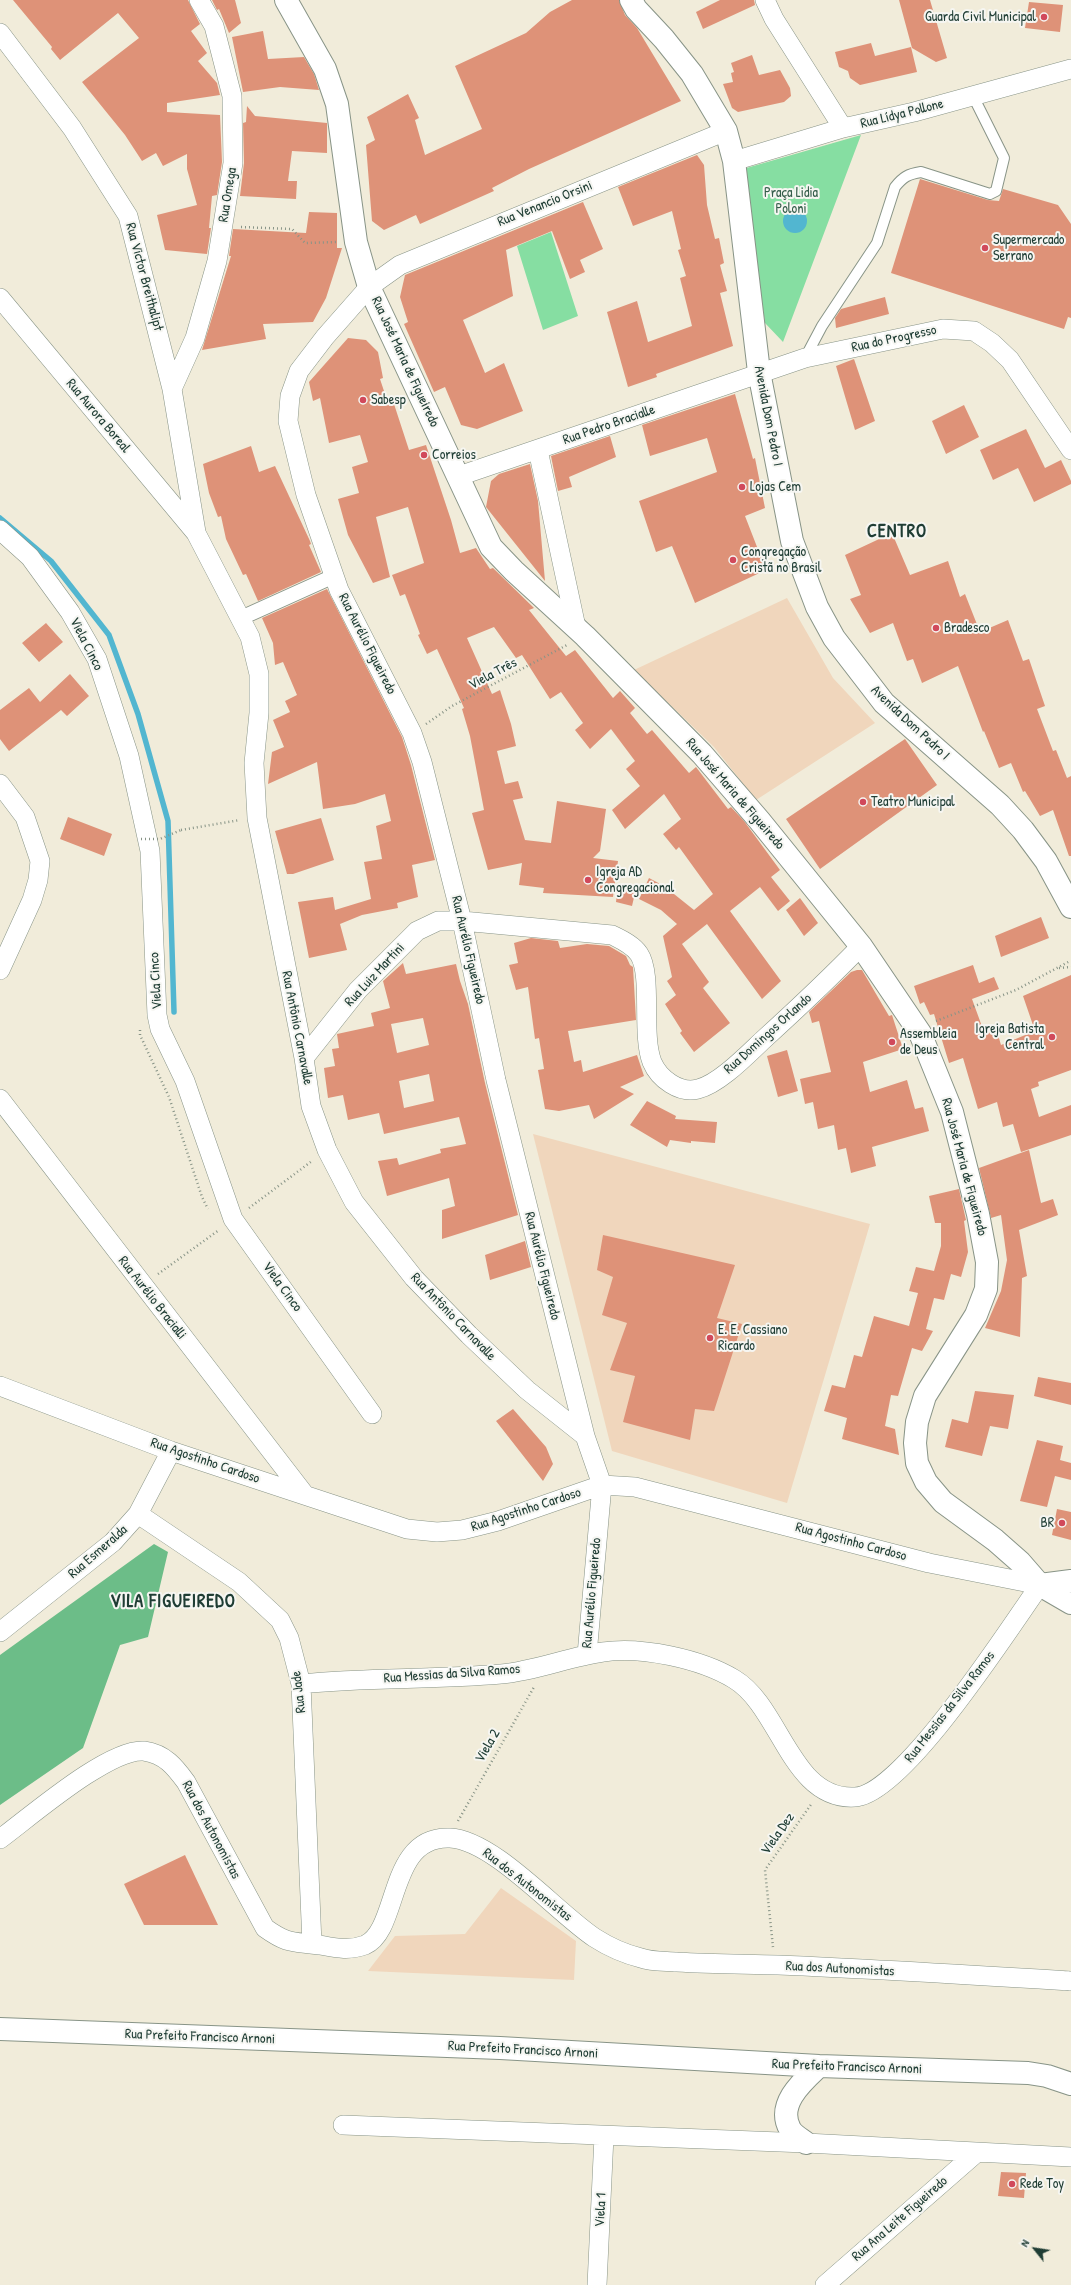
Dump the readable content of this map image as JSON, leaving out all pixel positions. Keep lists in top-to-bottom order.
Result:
{
  "streets": {
    "main road": ["Rua José Maria de Figueiredo", "Avenida Dom Pedro I", "Rua Prefeito Francisco Arnoni"],
    "street": [
      "Rua Lídya Pollone",
      "Rua Omega",
      "Rua Venancio Orsini",
      "Rua Victor Breithalipt",
      "Rua do Progresso",
      "Rua Aurora Boreal",
      "Rua Pedro Bracialle",
      "Viela Cinco",
      "Rua Aurélio Figueiredo",
      "Rua Luiz Martini",
      "Rua Antônio Carnavalle",
      "Rua Domingos Orlando",
      "Rua Aurélio Bracialli",
      "Rua Agostinho Cardoso",
      "Rua Esmeralda",
      "Rua Messias da Silva Ramos",
      "Rua Jade",
      "Rua dos Autonomistas",
      "Viela 1",
      "Rua Ana Leite Figueiredo"
    ],
    "path": ["Viela Três", "Viela 2", "Viela Dez"]
  },
  "crossings": [
    ["Rua Lídya Pollone", "Avenida Dom Pedro I"],
    ["Rua Omega", "Rua Victor Breithalipt"],
    ["Rua Venancio Orsini", "Rua José Maria de Figueiredo"],
    ["Rua Venancio Orsini", "Avenida Dom Pedro I"],
    ["Rua Venancio Orsini", "Rua Aurélio Figueiredo"],
    ["Rua Victor Breithalipt", "Rua Aurora Boreal"],
    ["Rua Victor Breithalipt", "Rua Antônio Carnavalle"],
    ["Rua do Progresso", "Avenida Dom Pedro I"],
    ["Rua do Progresso", "Rua Pedro Bracialle"],
    ["Rua José Maria de Figueiredo", "Rua Pedro Bracialle"],
    ["Rua José Maria de Figueiredo", "Rua Aurélio Figueiredo"],
    ["Rua José Maria de Figueiredo", "Viela Três"],
    ["Rua José Maria de Figueiredo", "Rua Domingos Orlando"],
    ["Rua José Maria de Figueiredo", "Rua Agostinho Cardoso"],
    ["Rua José Maria de Figueiredo", "Rua Messias da Silva Ramos"],
    ["Rua Aurora Boreal", "Rua Antônio Carnavalle"],
    ["Avenida Dom Pedro I", "Rua Pedro Bracialle"],
    ["Rua Aurélio Figueiredo", "Viela Três"],
    ["Rua Aurélio Figueiredo", "Rua Luiz Martini"],
    ["Rua Aurélio Figueiredo", "Rua Antônio Carnavalle"],
    ["Rua Aurélio Figueiredo", "Rua Domingos Orlando"],
    ["Rua Aurélio Figueiredo", "Rua Agostinho Cardoso"],
    ["Rua Aurélio Figueiredo", "Rua Messias da Silva Ramos"],
    ["Rua Luiz Martini", "Rua Antônio Carnavalle"],
    ["Rua Luiz Martini", "Rua Domingos Orlando"],
    ["Rua Aurélio Bracialli", "Rua Agostinho Cardoso"],
    ["Rua Agostinho Cardoso", "Rua Esmeralda"],
    ["Rua Agostinho Cardoso", "Rua Messias da Silva Ramos"],
    ["Rua Esmeralda", "Rua Jade"],
    ["Rua Messias da Silva Ramos", "Rua Jade"],
    ["Rua Messias da Silva Ramos", "Viela 2"],
    ["Rua Messias da Silva Ramos", "Viela Dez"],
    ["Rua Jade", "Rua dos Autonomistas"],
    ["Viela 2", "Rua dos Autonomistas"],
    ["Rua dos Autonomistas", "Viela Dez"]
  ],
  "districts": ["CENTRO", "VILA FIGUEIREDO"],
  "parks": ["Praça Lidia Poloni"],
  "places": [
    "Guarda Civil Municipal",
    "Supermercado Serrano",
    "Sabesp",
    "Correios",
    "Lojas Cem",
    "Congregação Cristã no Brasil",
    "Bradesco",
    "Teatro Municipal",
    "Igreja AD Congregacional",
    "Igreja Batista Central",
    "Assembleia de Deus",
    "E. E. Cassiano Ricardo",
    "BR",
    "Rede Toy"
  ],
  "north": "top left"
}
